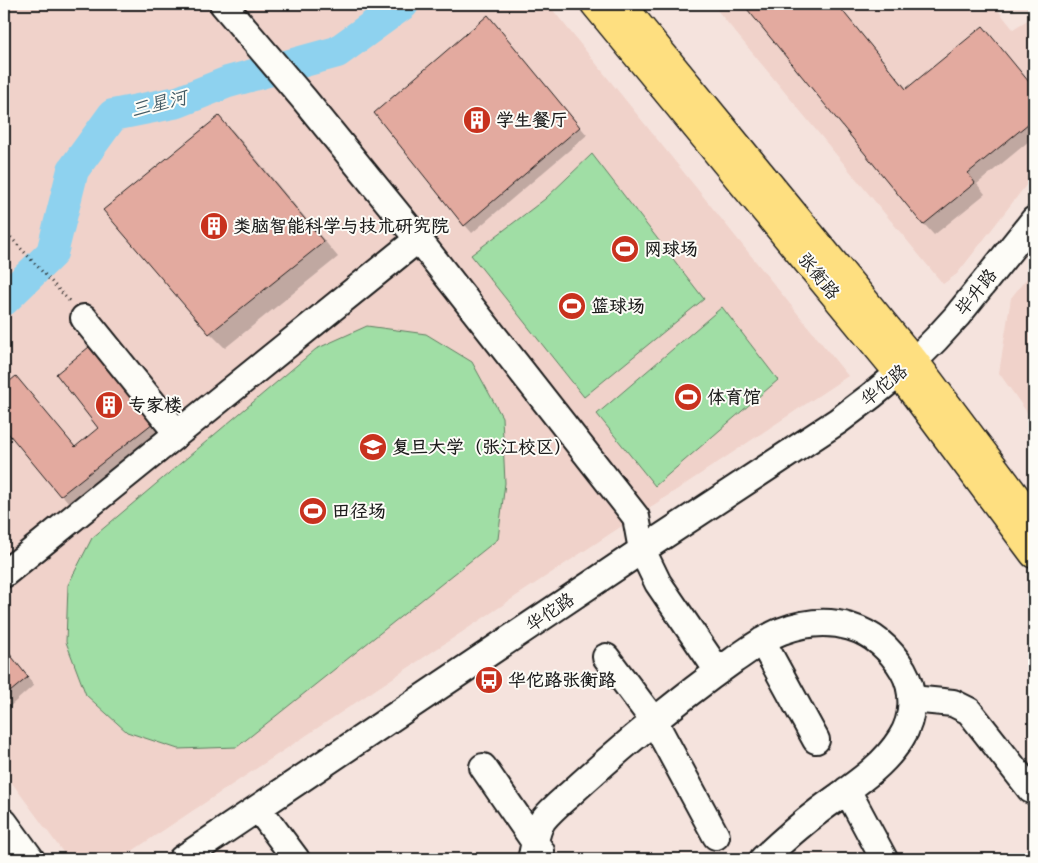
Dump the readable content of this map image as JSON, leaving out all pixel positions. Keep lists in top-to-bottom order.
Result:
{
  "streets": {
    "main road": ["张衡路"],
    "street": ["毕升路", "华佗路"]
  },
  "crossings": [
    ["张衡路", "毕升路"],
    ["张衡路", "华佗路"],
    ["毕升路", "华佗路"]
  ],
  "water": ["三星河"],
  "places": {
    "building": ["学生餐厅", "类脑智能科学与技术研究院", "专家楼"],
    "sports": [
      "网球场",
      "篮球场",
      "体育馆",
      "田径场"
    ],
    "school or university": ["复旦大学（张江校区）"],
    "bus stop": ["华佗路张衡路"]
  }
}
